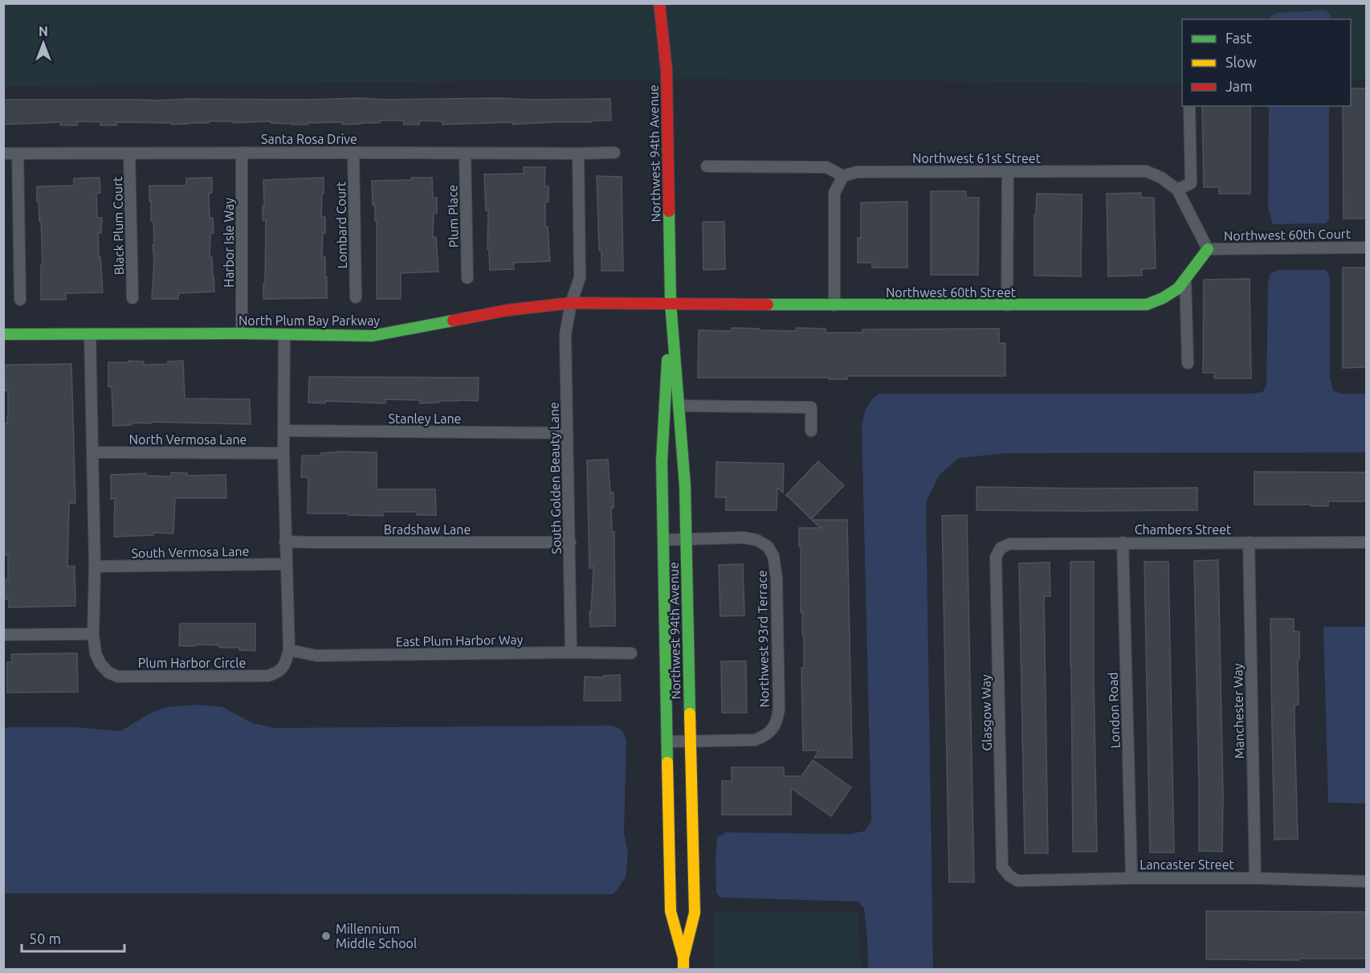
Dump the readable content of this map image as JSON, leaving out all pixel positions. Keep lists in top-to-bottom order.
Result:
{
  "streets": {
    "street": [
      "Santa Rosa Drive",
      "Northwest 94th Avenue",
      "Northwest 61st Street",
      "Plum Place",
      "Lombard Court",
      "Black Plum Court",
      "Northwest 60th Court",
      "Harbor Isle Way",
      "Northwest 60th Street",
      "North Plum Bay Parkway",
      "Stanley Lane",
      "North Vermosa Lane",
      "South Golden Beauty Lane",
      "Bradshaw Lane",
      "Chambers Street",
      "South Vermosa Lane",
      "Northwest 93rd Terrace",
      "East Plum Harbor Way",
      "Plum Harbor Circle",
      "London Road",
      "Manchester Way",
      "Glasgow Way",
      "Lancaster Street"
    ]
  },
  "crossings": [
    ["Santa Rosa Drive", "Plum Place"],
    ["Santa Rosa Drive", "Lombard Court"],
    ["Santa Rosa Drive", "Black Plum Court"],
    ["Santa Rosa Drive", "Harbor Isle Way"],
    ["Santa Rosa Drive", "South Golden Beauty Lane"],
    ["Northwest 94th Avenue", "Northwest 60th Street"],
    ["Northwest 94th Avenue", "North Plum Bay Parkway"],
    ["Northwest 94th Avenue", "Northwest 93rd Terrace"],
    ["Northwest 61st Street", "Northwest 60th Court"],
    ["Northwest 61st Street", "Northwest 60th Street"],
    ["Northwest 60th Court", "Northwest 60th Street"],
    ["Harbor Isle Way", "North Plum Bay Parkway"],
    ["Northwest 60th Street", "North Plum Bay Parkway"],
    ["North Plum Bay Parkway", "South Golden Beauty Lane"],
    ["North Plum Bay Parkway", "Plum Harbor Circle"],
    ["Stanley Lane", "South Golden Beauty Lane"],
    ["Stanley Lane", "Plum Harbor Circle"],
    ["North Vermosa Lane", "Plum Harbor Circle"],
    ["South Golden Beauty Lane", "Bradshaw Lane"],
    ["South Golden Beauty Lane", "East Plum Harbor Way"],
    ["Bradshaw Lane", "Plum Harbor Circle"],
    ["Chambers Street", "London Road"],
    ["Chambers Street", "Manchester Way"],
    ["Chambers Street", "Glasgow Way"],
    ["South Vermosa Lane", "Plum Harbor Circle"],
    ["East Plum Harbor Way", "Plum Harbor Circle"],
    ["London Road", "Lancaster Street"],
    ["Manchester Way", "Lancaster Street"],
    ["Glasgow Way", "Lancaster Street"]
  ],
  "places": ["Millennium Middle School"],
  "legend": ["Fast", "Slow", "Jam"],
  "scale_bar": "50 m",
  "north": "top"
}
